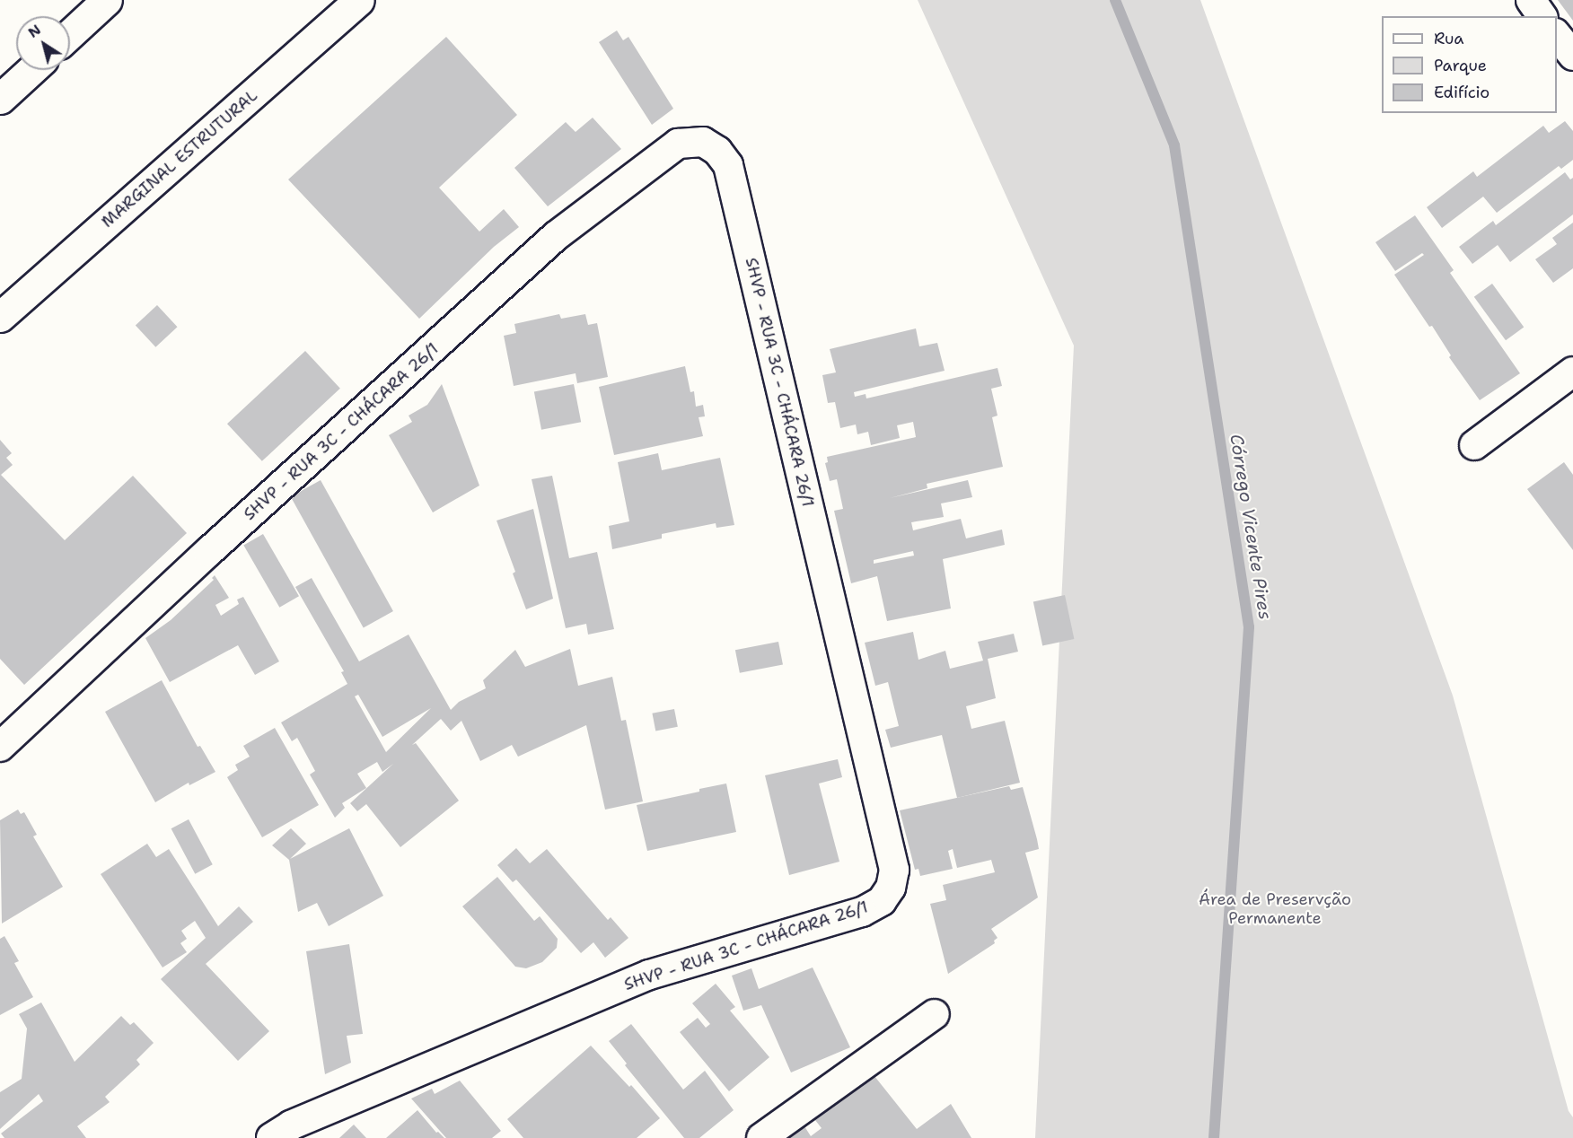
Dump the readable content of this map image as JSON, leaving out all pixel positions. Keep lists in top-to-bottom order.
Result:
{
  "streets": {
    "main road": ["MARGINAL ESTRUTURAL"],
    "street": ["SHVP - RUA 3C - CHÁCARA 26/1"]
  },
  "water": ["Córrego Vicente Pires"],
  "parks": ["Área de Preservção Permanente"],
  "legend": ["Rua", "Parque", "Edifício"],
  "north": "top left"
}
